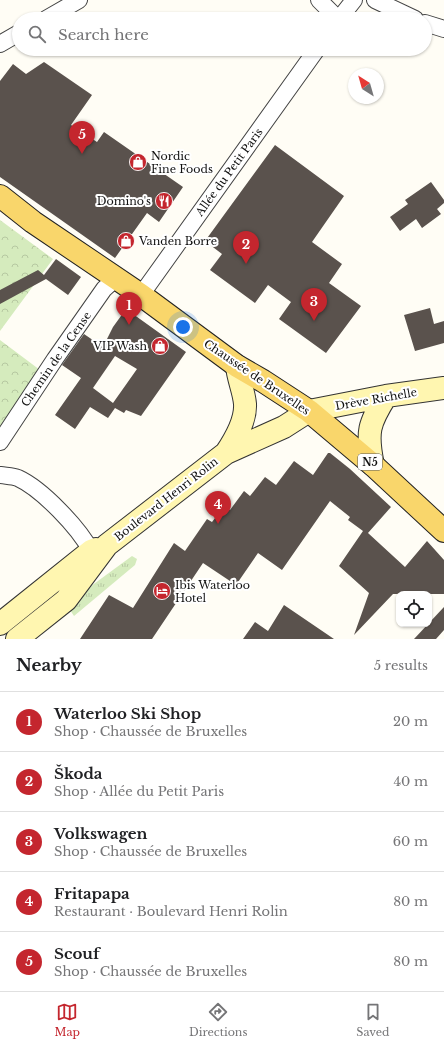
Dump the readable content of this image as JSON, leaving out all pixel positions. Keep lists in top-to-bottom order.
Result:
{
  "streets": {
    "main road": [
      "Chaussée de Bruxelles",
      "Drève Richelle",
      "N5",
      "Boulevard Henri Rolin"
    ],
    "street": ["Allée du Petit Paris", "Chemin de la Cense"]
  },
  "crossings": [
    ["Allée du Petit Paris", "Chaussée de Bruxelles"],
    ["Chemin de la Cense", "Chaussée de Bruxelles"],
    ["Chaussée de Bruxelles", "Drève Richelle"],
    ["Chaussée de Bruxelles", "Boulevard Henri Rolin"],
    ["Drève Richelle", "Boulevard Henri Rolin"]
  ],
  "places": {
    "shop": ["Nordic Fine Foods", "Vanden Borre", "VIP Wash"],
    "restaurant": ["Domino's"],
    "hotel": ["Ibis Waterloo Hotel"]
  },
  "north": "top left",
  "page": {
    "search": "Search here",
    "pins": [
      "5",
      "2",
      "3",
      "1",
      "4"
    ],
    "heading": ["Nearby", "5 results"],
    "list": [
      {
        "mark": "1",
        "name": "Waterloo Ski Shop",
        "note": "Shop · Chaussée de Bruxelles",
        "value": "20 m"
      },
      {
        "mark": "2",
        "name": "Škoda",
        "note": "Shop · Allée du Petit Paris",
        "value": "40 m"
      },
      {
        "mark": "3",
        "name": "Volkswagen",
        "note": "Shop · Chaussée de Bruxelles",
        "value": "60 m"
      },
      {
        "mark": "4",
        "name": "Fritapapa",
        "note": "Restaurant · Boulevard Henri Rolin",
        "value": "80 m"
      },
      {
        "mark": "5",
        "name": "Scouf",
        "note": "Shop · Chaussée de Bruxelles",
        "value": "80 m"
      }
    ],
    "nav": ["Map", "Directions", "Saved"]
  }
}
